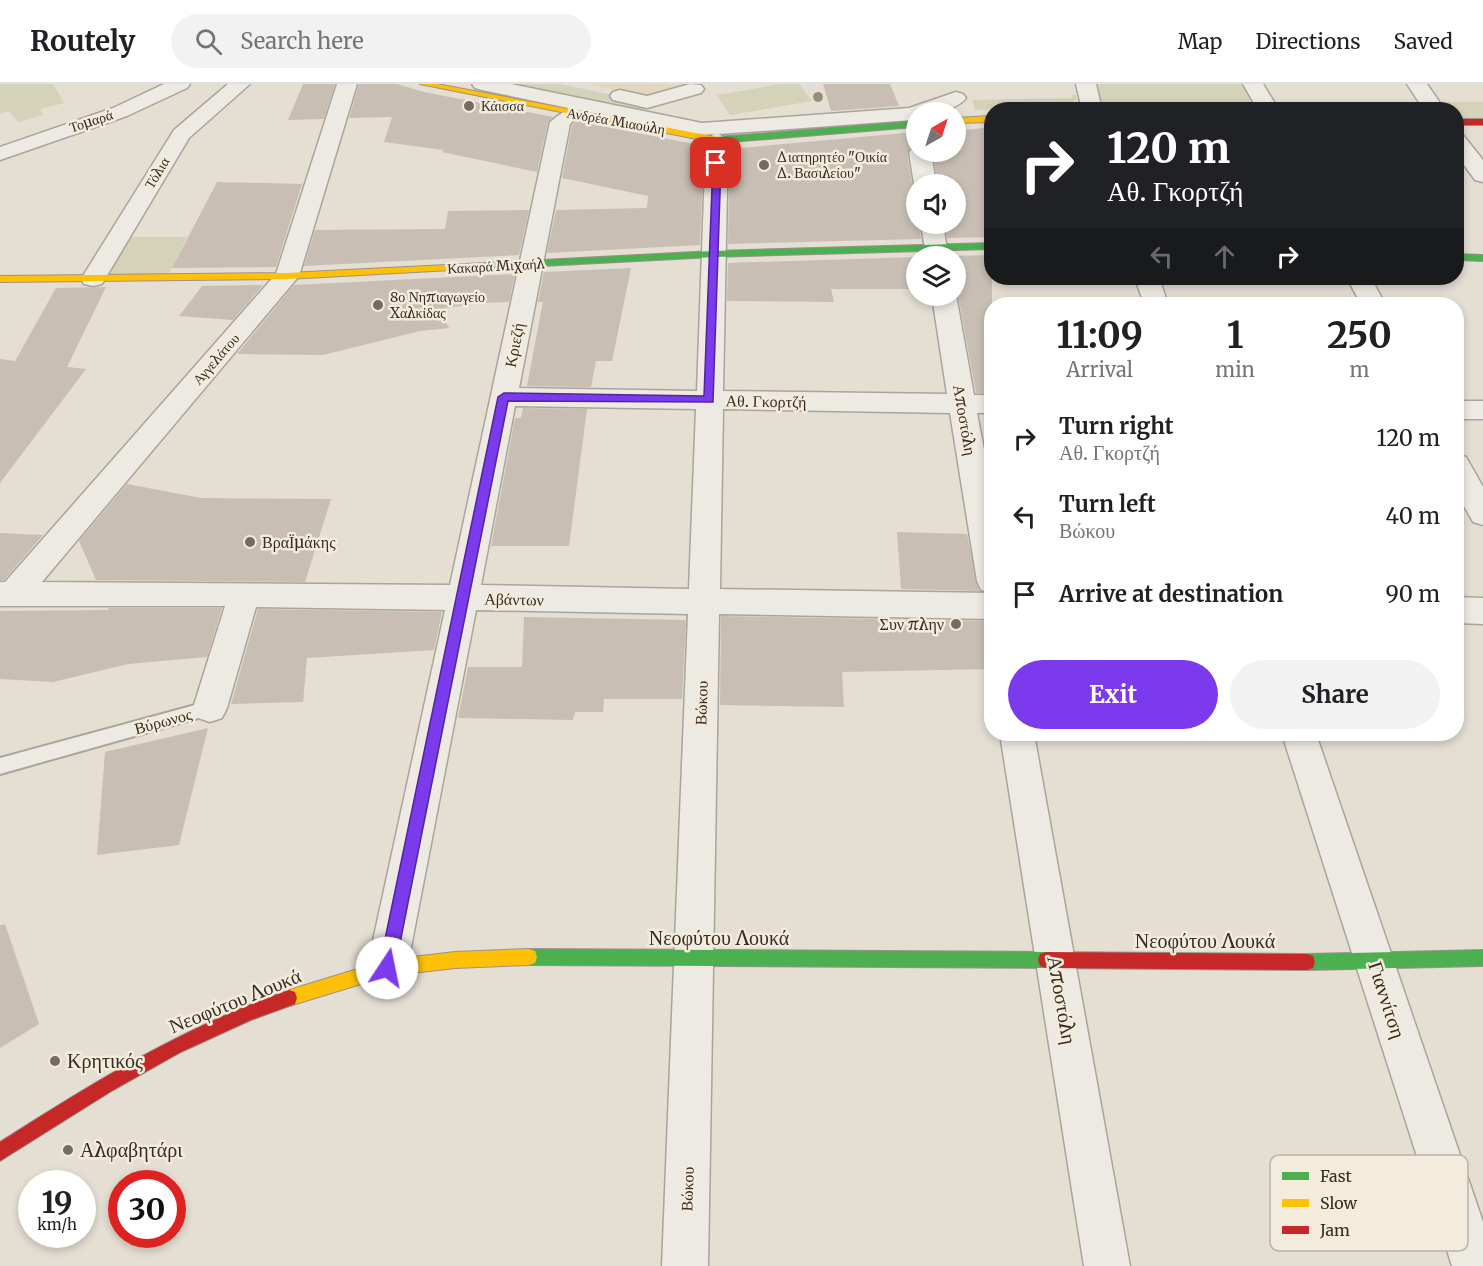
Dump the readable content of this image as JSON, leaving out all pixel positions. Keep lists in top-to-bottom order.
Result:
{
  "streets": {
    "main road": ["Ανδρέα Μιαούλη", "Κακαρά Μιχαήλ", "Νεοφύτου Λουκά"],
    "street": [
      "Τομαρά",
      "Τόλια",
      "Κριεζή",
      "Αγγελάτου",
      "Αθ. Γκορτζή",
      "Αποστόλη",
      "Αβάντων",
      "Βώκου",
      "Βύρωνος",
      "Γιαννίτση"
    ]
  },
  "crossings": [
    ["Ανδρέα Μιαούλη", "Κριεζή"],
    ["Ανδρέα Μιαούλη", "Βώκου"],
    ["Τόλια", "Κακαρά Μιχαήλ"],
    ["Κακαρά Μιχαήλ", "Κριεζή"],
    ["Κακαρά Μιχαήλ", "Αγγελάτου"],
    ["Κακαρά Μιχαήλ", "Βώκου"],
    ["Κριεζή", "Αθ. Γκορτζή"],
    ["Κριεζή", "Αβάντων"],
    ["Κριεζή", "Νεοφύτου Λουκά"],
    ["Αγγελάτου", "Αβάντων"],
    ["Αθ. Γκορτζή", "Αποστόλη"],
    ["Αθ. Γκορτζή", "Βώκου"],
    ["Αποστόλη", "Νεοφύτου Λουκά"],
    ["Αβάντων", "Βώκου"],
    ["Αβάντων", "Βύρωνος"],
    ["Βώκου", "Νεοφύτου Λουκά"],
    ["Νεοφύτου Λουκά", "Γιαννίτση"]
  ],
  "places": [
    "Κάισσα",
    "Διατηρητέο \"Οικία Δ. Βασιλείου\"",
    "8ο Νηπιαγωγείο Χαλκίδας",
    "ΒραΪμάκης",
    "Συν πλην",
    "Κρητικός",
    "Αλφαβητάρι"
  ],
  "legend": ["Fast", "Slow", "Jam"],
  "north": "top right",
  "page": {
    "header": "Routely",
    "search": "Search here",
    "nav": ["Map", "Directions", "Saved"],
    "turn": ["120 m", "Αθ. Γκορτζή"],
    "eta": [
      "11:09",
      "Arrival",
      "1",
      "min",
      "250",
      "m"
    ],
    "list": [
      {
        "name": "Turn right",
        "note": "Αθ. Γκορτζή",
        "value": "120 m"
      },
      {
        "name": "Turn left",
        "note": "Βώκου",
        "value": "40 m"
      },
      {
        "name": "Arrive at destination",
        "value": "90 m"
      }
    ],
    "buttons": ["Exit", "Share"],
    "speed": "19 km/h",
    "limit": "30"
  }
}
